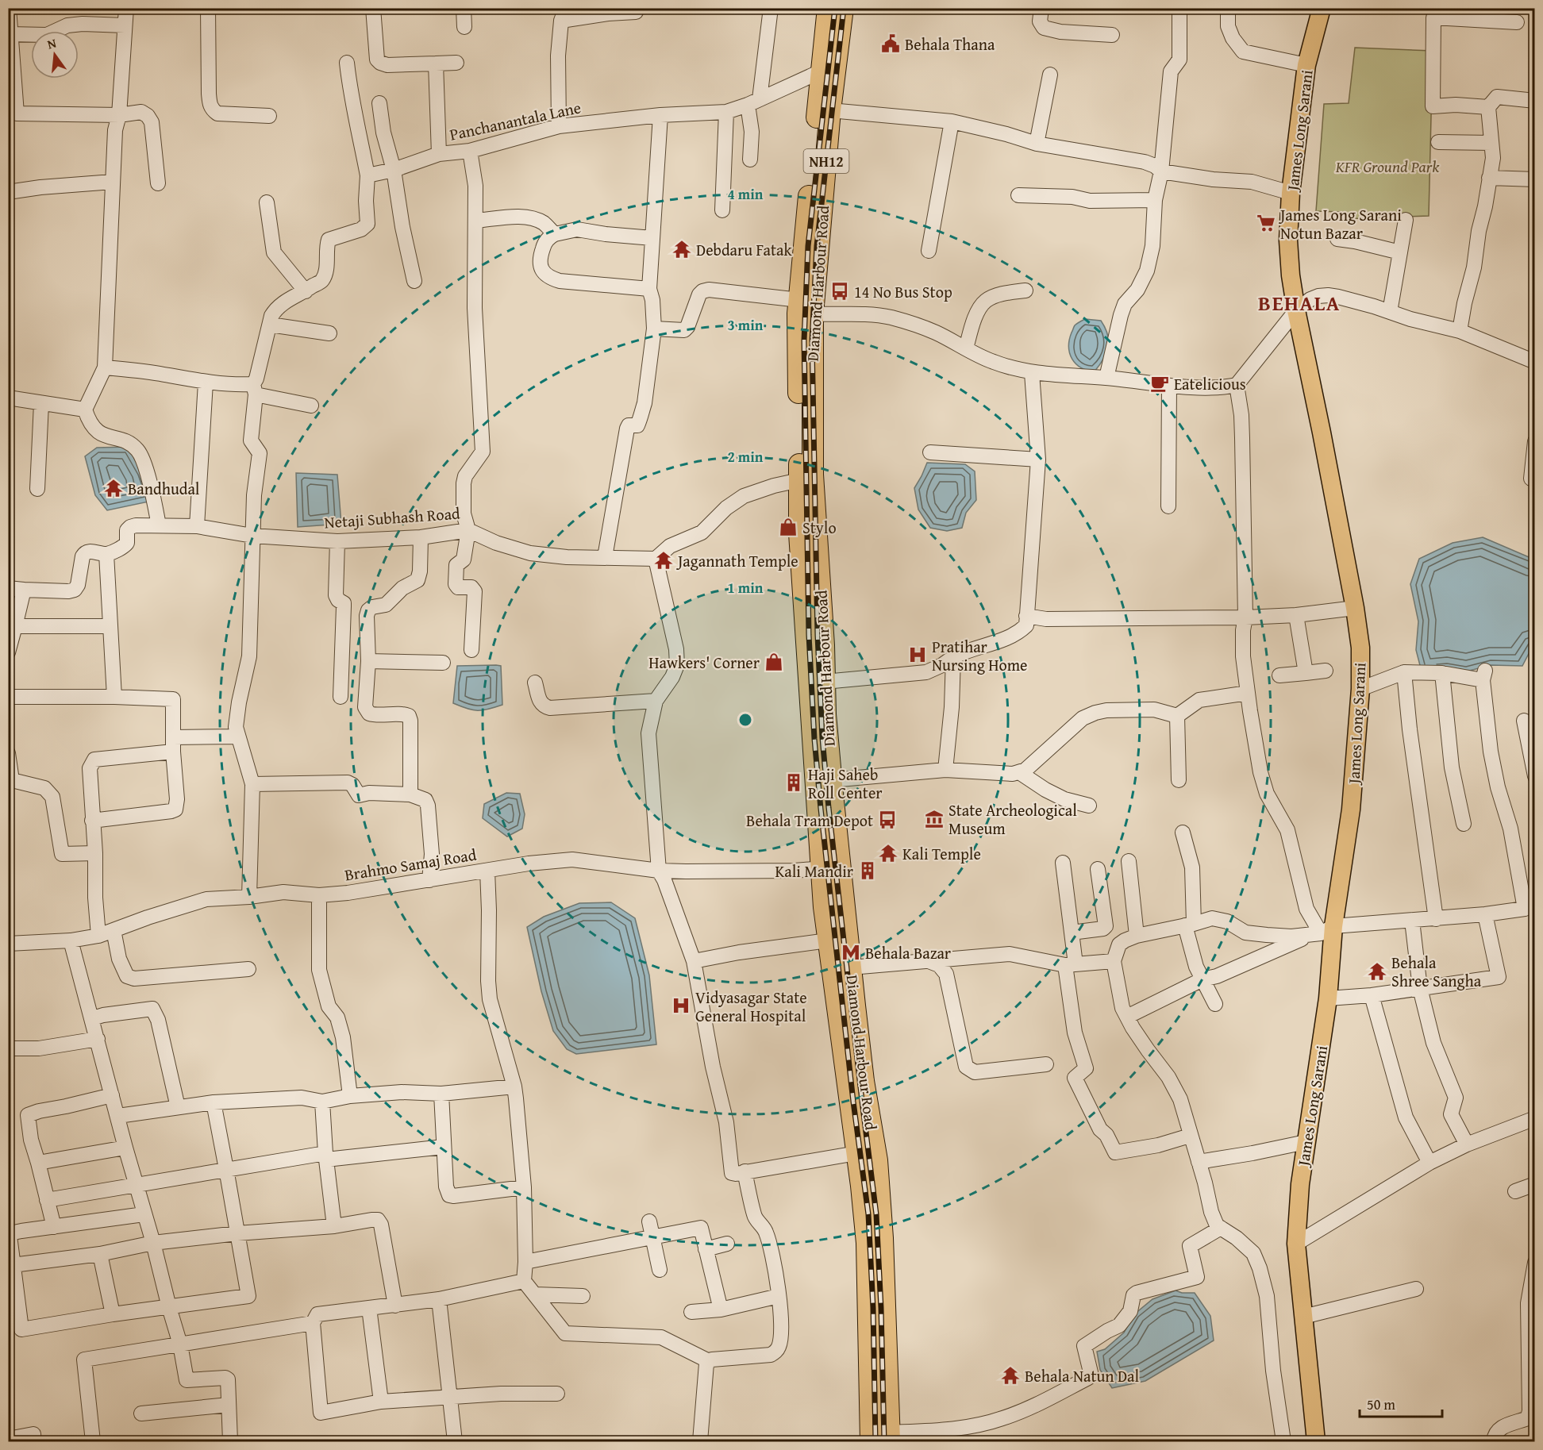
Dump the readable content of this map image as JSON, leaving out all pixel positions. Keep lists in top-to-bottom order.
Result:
{
  "streets": {
    "highway": ["NH12", "Diamond Harbour Road"],
    "main road": ["James Long Sarani"],
    "street": ["Panchanantala Lane", "Netaji Subhash Road", "Brahmo Samaj Road"]
  },
  "crossings": [
    ["Panchanantala Lane", "Diamond Harbour Road"],
    ["Diamond Harbour Road", "Brahmo Samaj Road"]
  ],
  "districts": ["BEHALA"],
  "parks": ["KFR Ground Park"],
  "places": {
    "public building": ["Behala Thana"],
    "supermarket": ["James Long Sarani Notun Bazar"],
    "temple": [
      "Debdaru Fatak",
      "Bandhudal",
      "Jagannath Temple",
      "Kali Temple",
      "Behala Shree Sangha",
      "Behala Natun Dal"
    ],
    "bus stop": ["14 No Bus Stop", "Behala Tram Depot"],
    "cafe": ["Eatelicious"],
    "shop": ["Stylo", "Hawkers' Corner"],
    "hospital": ["Pratihar Nursing Home", "Vidyasagar State General Hospital"],
    "building": ["Haji Saheb Roll Center", "Kali Mandir"],
    "museum": ["State Archeological Museum"],
    "metro station": ["Behala Bazar"]
  },
  "scale_bar": "50 m",
  "north": "top",
  "rings": [
    "4 min",
    "3 min",
    "2 min",
    "1 min"
  ]
}
